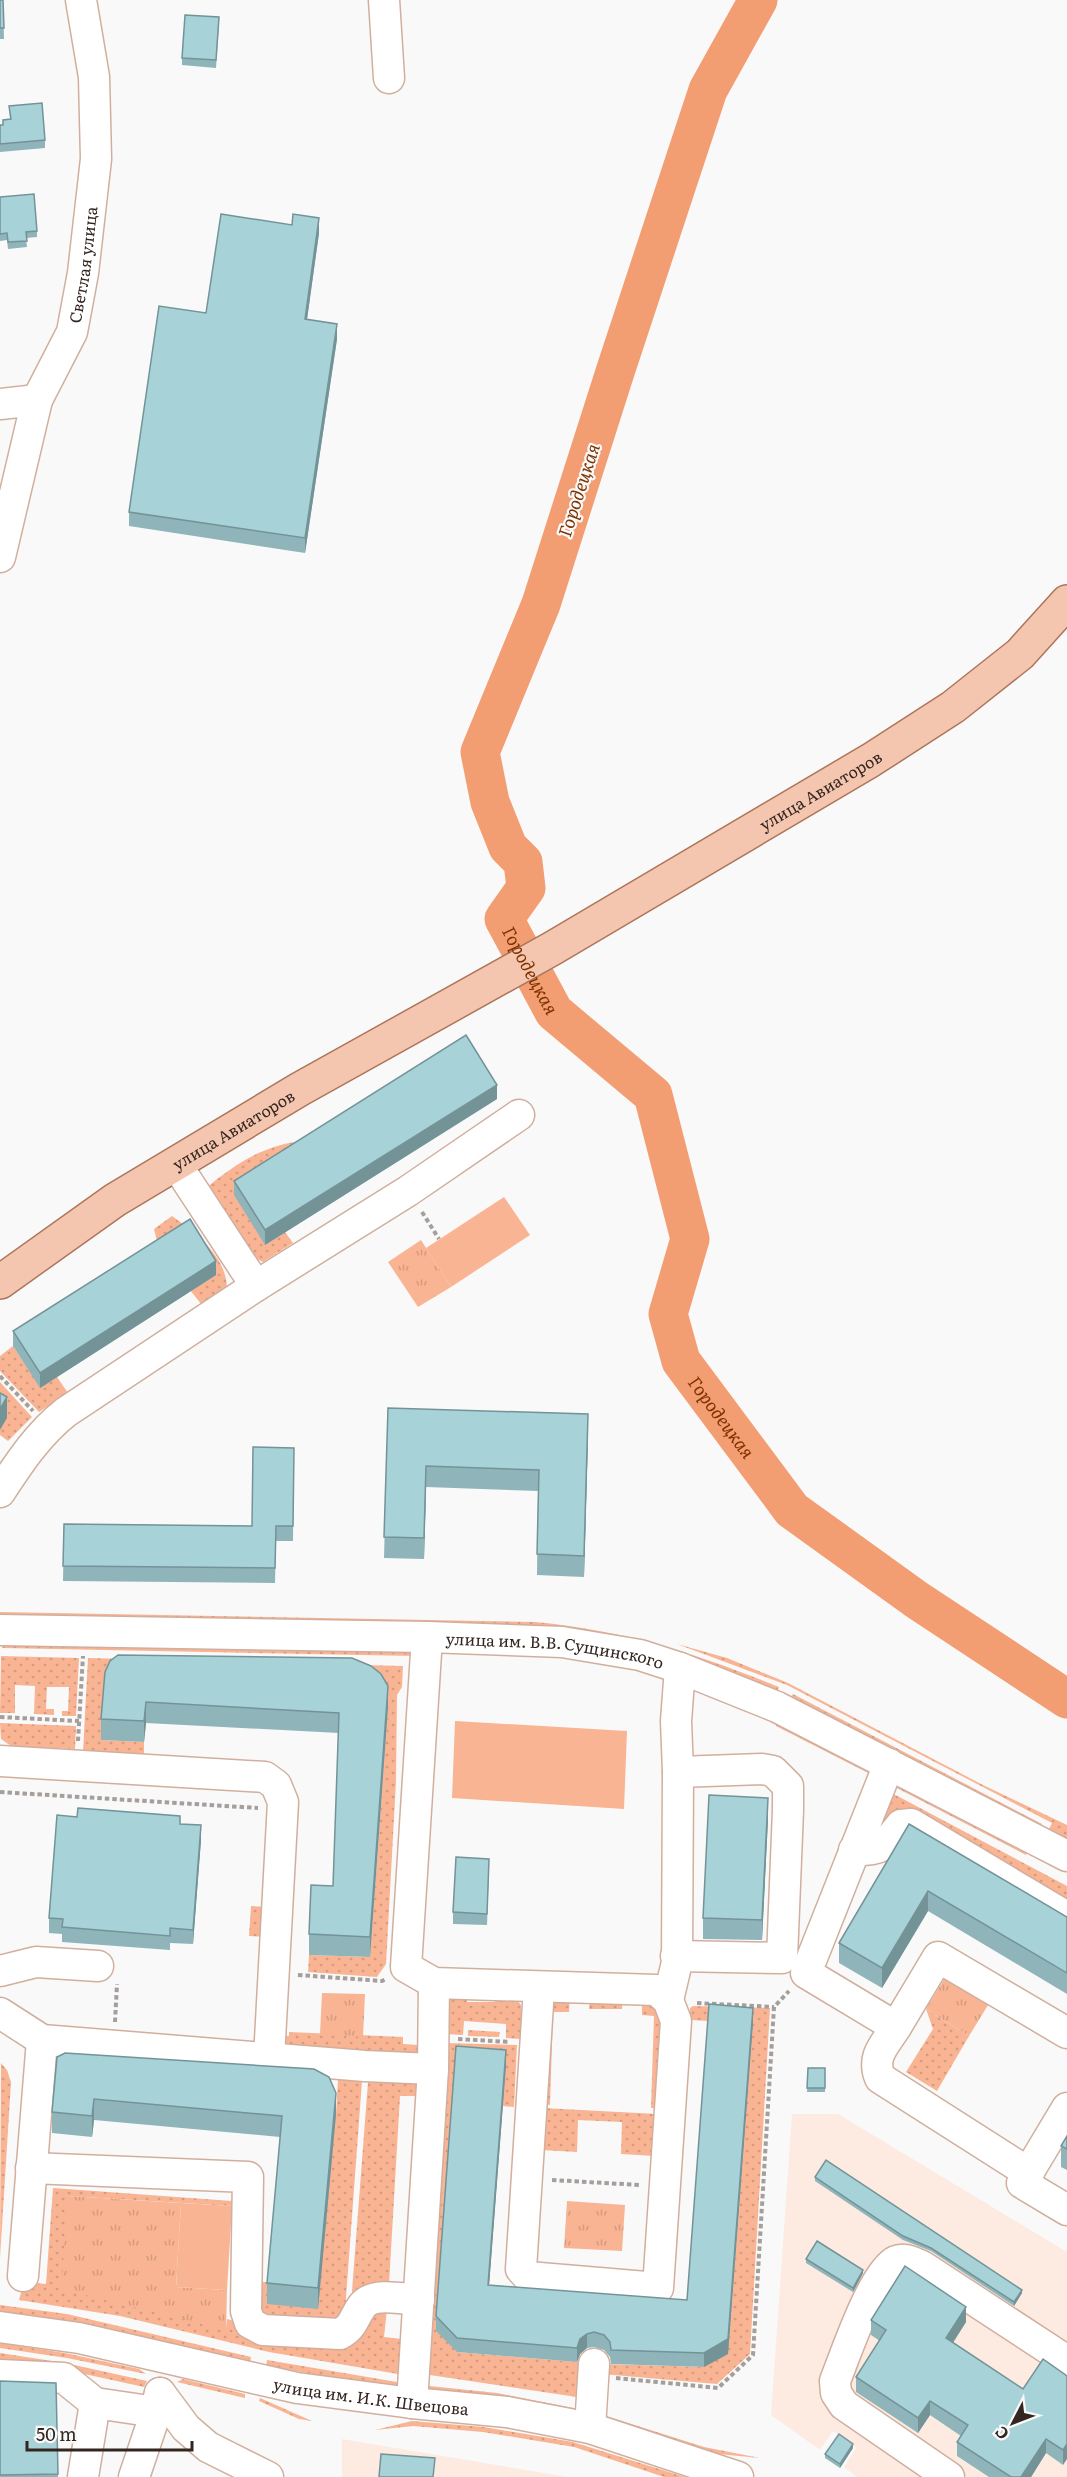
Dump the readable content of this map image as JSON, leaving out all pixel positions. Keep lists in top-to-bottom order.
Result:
{
  "streets": {
    "main road": ["улица Авиаторов"],
    "street": ["Светлая улица", "улица им. В.В. Сущинского", "улица им. И.К. Швецова"]
  },
  "water": ["Городецкая"],
  "scale_bar": "50 m",
  "north": "bottom left"
}
